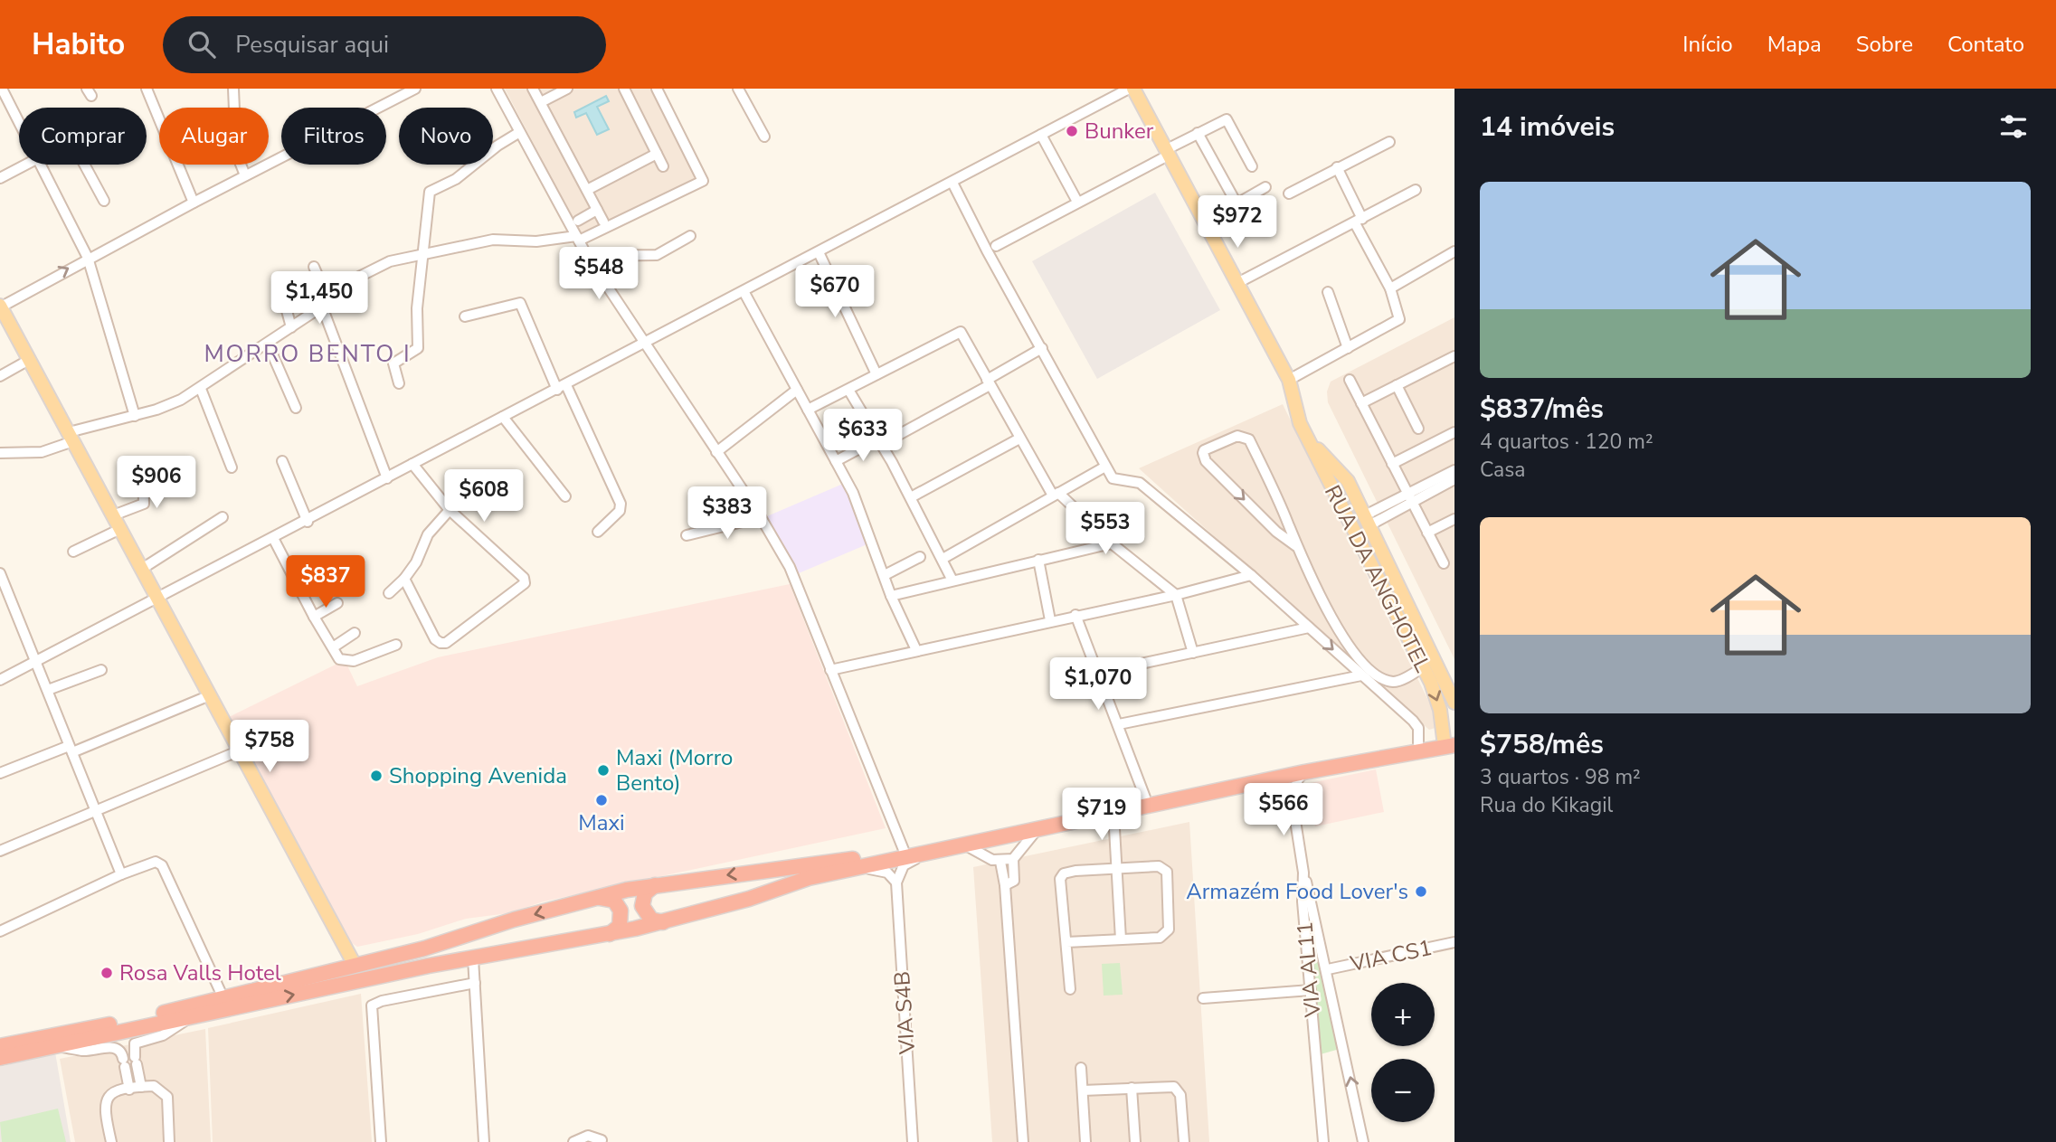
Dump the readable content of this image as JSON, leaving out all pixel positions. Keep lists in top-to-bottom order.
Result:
{
  "streets": {
    "main road": ["RUA DA ANGHOTEL"],
    "street": ["VIA CS1", "VIA AL11", "VIA S4B"]
  },
  "districts": ["MORRO BENTO I"],
  "places": [
    "Bunker",
    "Maxi (Morro Bento)",
    "Shopping Avenida",
    "Maxi",
    "Armazém Food Lover's",
    "Rosa Valls Hotel"
  ],
  "page": {
    "header": "Habito",
    "search": "Pesquisar aqui",
    "nav": [
      "Início",
      "Mapa",
      "Sobre",
      "Contato"
    ],
    "heading": "14 imóveis",
    "chip": [
      "Comprar",
      "Alugar",
      "Filtros",
      "Novo"
    ],
    "list": [
      {
        "name": "$837/mês",
        "note": "4 quartos · 120 m² · Casa"
      },
      {
        "name": "$758/mês",
        "note": "3 quartos · 98 m² · Rua do Kikagil"
      }
    ],
    "price": [
      "$972",
      "$548",
      "$670",
      "$1,450",
      "$633",
      "$906",
      "$608",
      "$383",
      "$553",
      "$837",
      "$1,070",
      "$758",
      "$566",
      "$719"
    ],
    "map_buttons": ["+", "−"]
  }
}
